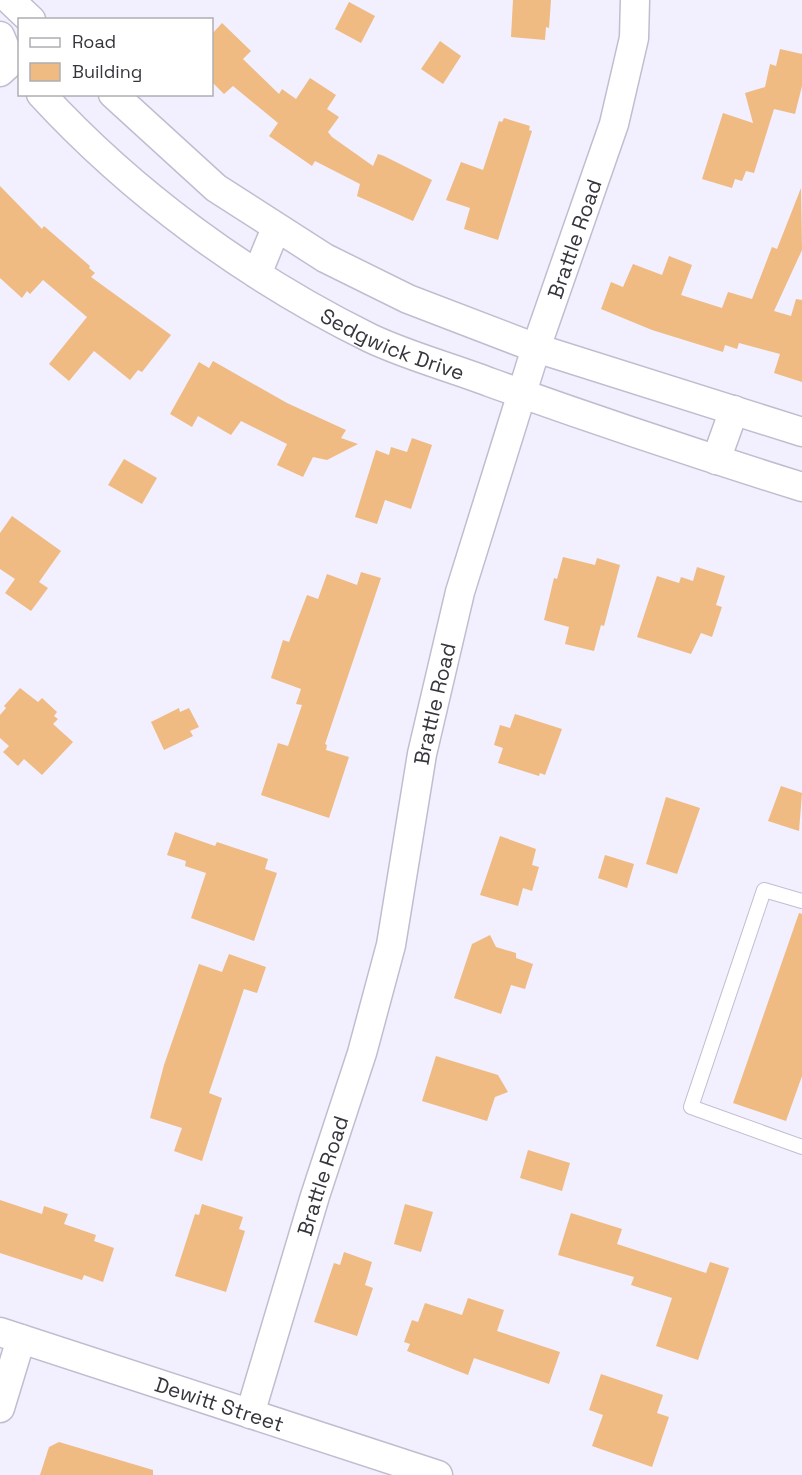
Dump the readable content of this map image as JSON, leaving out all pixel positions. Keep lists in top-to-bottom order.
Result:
{
  "streets": {
    "street": ["Brattle Road", "Sedgwick Drive", "Dewitt Street"]
  },
  "crossings": [
    ["Brattle Road", "Sedgwick Drive"],
    ["Brattle Road", "Dewitt Street"]
  ],
  "legend": ["Road", "Building"]
}
